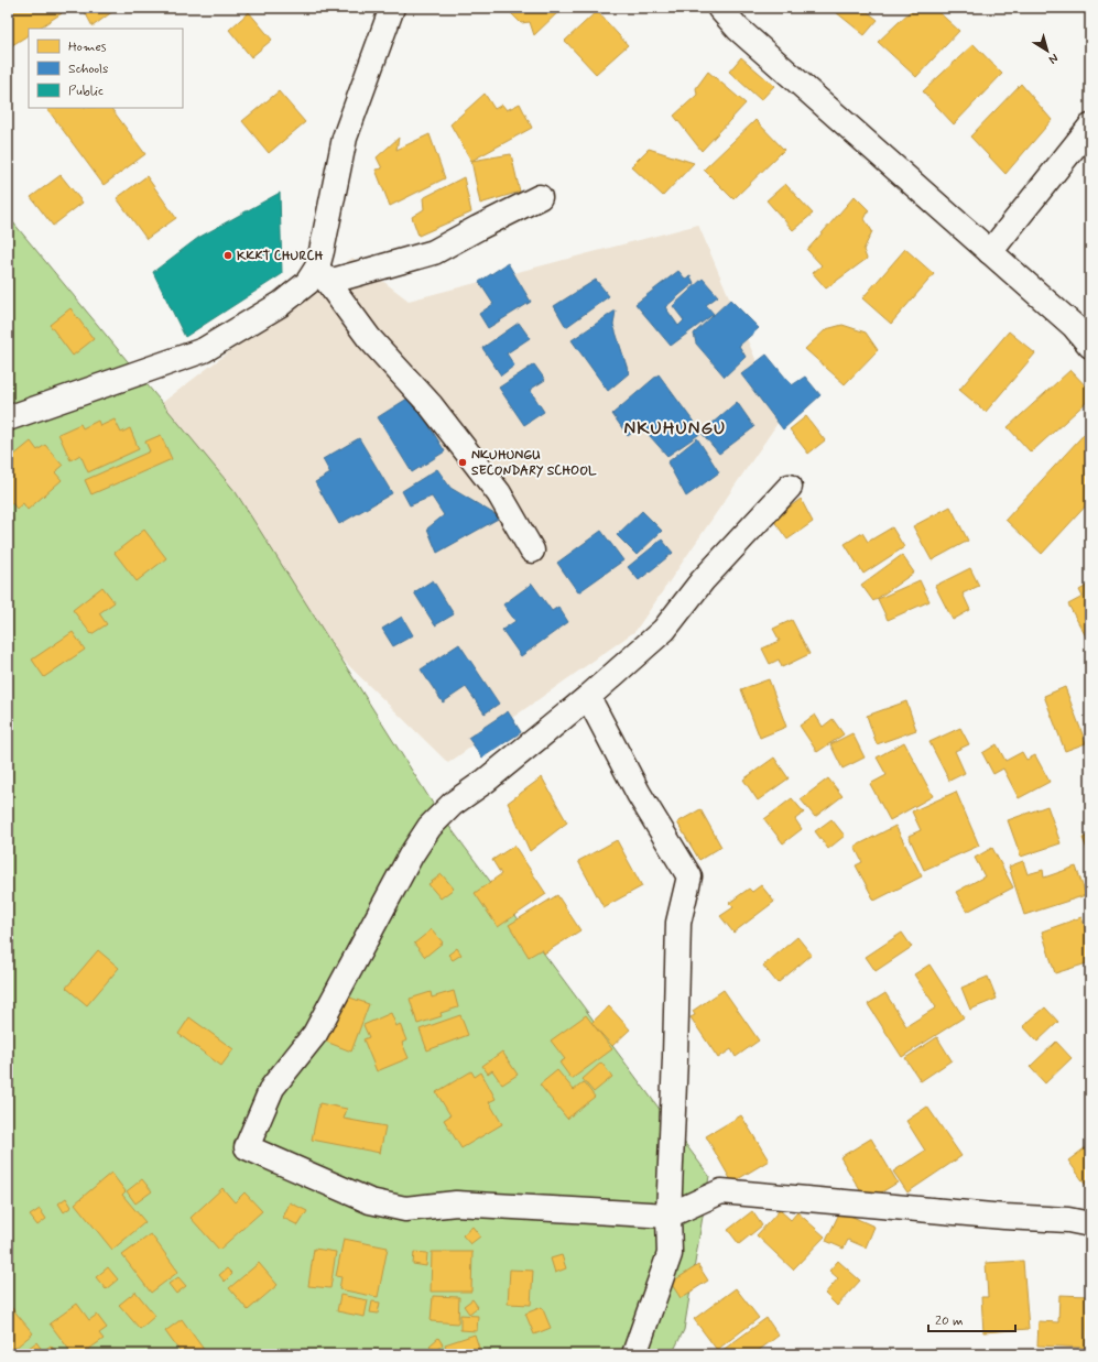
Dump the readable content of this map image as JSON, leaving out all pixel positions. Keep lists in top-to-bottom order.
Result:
{
  "districts": ["NKUHUNGU"],
  "places": ["KKKT CHURCH", "NKUHUNGU SECONDARY SCHOOL"],
  "legend": ["Homes", "Schools", "Public"],
  "scale_bar": "20 m",
  "north": "bottom right"
}
